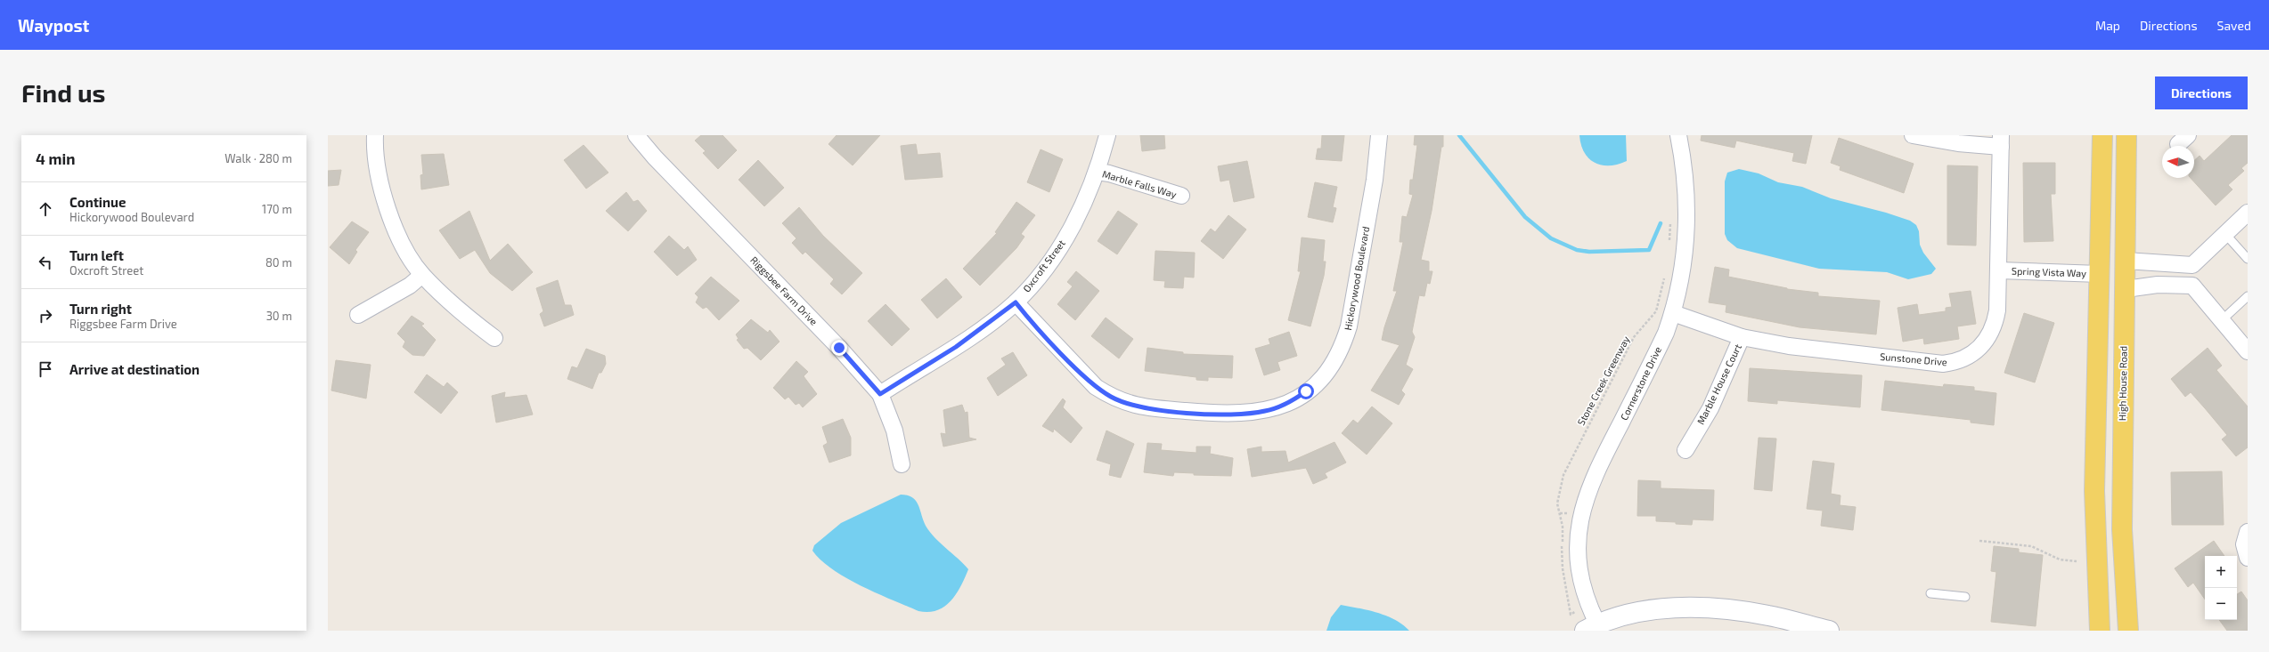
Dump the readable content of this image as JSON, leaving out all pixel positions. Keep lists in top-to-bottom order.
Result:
{
  "streets": {
    "main road": ["High House Road"],
    "street": [
      "Marble Falls Way",
      "Oxcroft Street",
      "Spring Vista Way",
      "Hickorywood Boulevard",
      "Riggsbee Farm Drive",
      "Sunstone Drive",
      "Cornerstone Drive",
      "Marble House Court"
    ],
    "path": ["Stone Creek Greenway"]
  },
  "crossings": [
    ["Marble Falls Way", "Oxcroft Street"],
    ["Oxcroft Street", "Hickorywood Boulevard"],
    ["Oxcroft Street", "Riggsbee Farm Drive"],
    ["Spring Vista Way", "Sunstone Drive"],
    ["Sunstone Drive", "Cornerstone Drive"],
    ["Sunstone Drive", "Marble House Court"]
  ],
  "north": "left",
  "page": {
    "header": "Waypost",
    "nav": ["Map", "Directions", "Saved"],
    "buttons": "Directions",
    "title": "Find us",
    "heading": ["4 min", "Walk · 280 m"],
    "list": [
      ["Continue", "Hickorywood Boulevard", "170 m"],
      ["Turn left", "Oxcroft Street", "80 m"],
      ["Turn right", "Riggsbee Farm Drive", "30 m"],
      "Arrive at destination"
    ],
    "map_buttons": ["+", "−"]
  }
}
